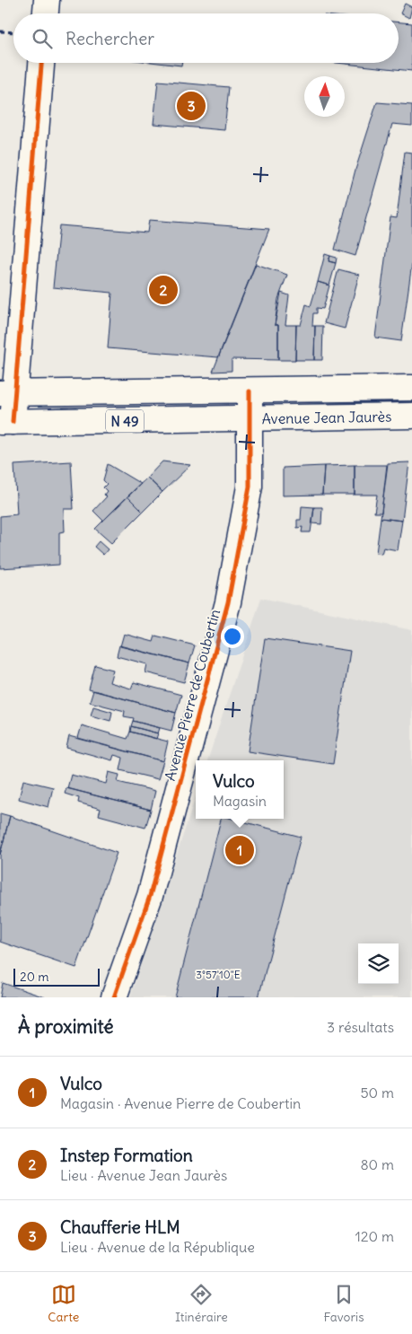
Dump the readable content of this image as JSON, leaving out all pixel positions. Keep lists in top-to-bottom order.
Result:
{
  "streets": {
    "street": ["Avenue Jean Jaurès", "N 49", "Avenue Pierre de Coubertin"]
  },
  "crossings": [
    ["Avenue Jean Jaurès", "Avenue Pierre de Coubertin"]
  ],
  "scale_bar": "20 m",
  "north": "top",
  "page": {
    "search": "Rechercher",
    "pins": ["3", "2", "1"],
    "popup": ["Vulco", "Magasin"],
    "scale": "20 m",
    "heading": ["À proximité", "3 résultats"],
    "list": [
      {
        "mark": "1",
        "name": "Vulco",
        "note": "Magasin · Avenue Pierre de Coubertin",
        "value": "50 m"
      },
      {
        "mark": "2",
        "name": "Instep Formation",
        "note": "Lieu · Avenue Jean Jaurès",
        "value": "80 m"
      },
      {
        "mark": "3",
        "name": "Chaufferie HLM",
        "note": "Lieu · Avenue de la République",
        "value": "120 m"
      }
    ],
    "nav": ["Carte", "Itinéraire", "Favoris"]
  },
  "coordinates": ["3°57'10\"E"]
}
